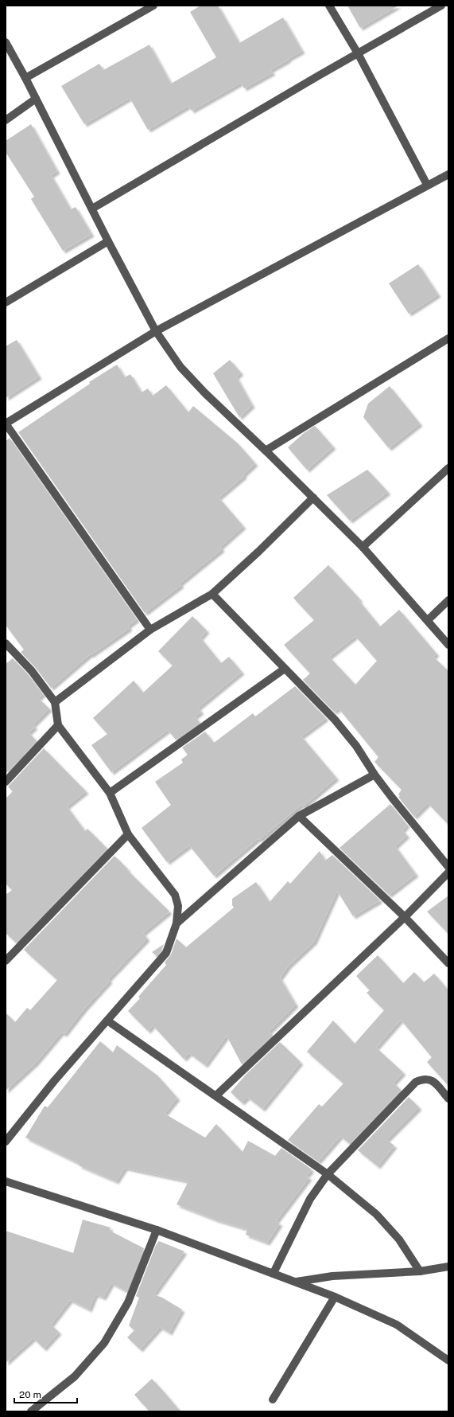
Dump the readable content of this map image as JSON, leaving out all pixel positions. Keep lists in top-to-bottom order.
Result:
{
  "scale_bar": "20 m"
}
